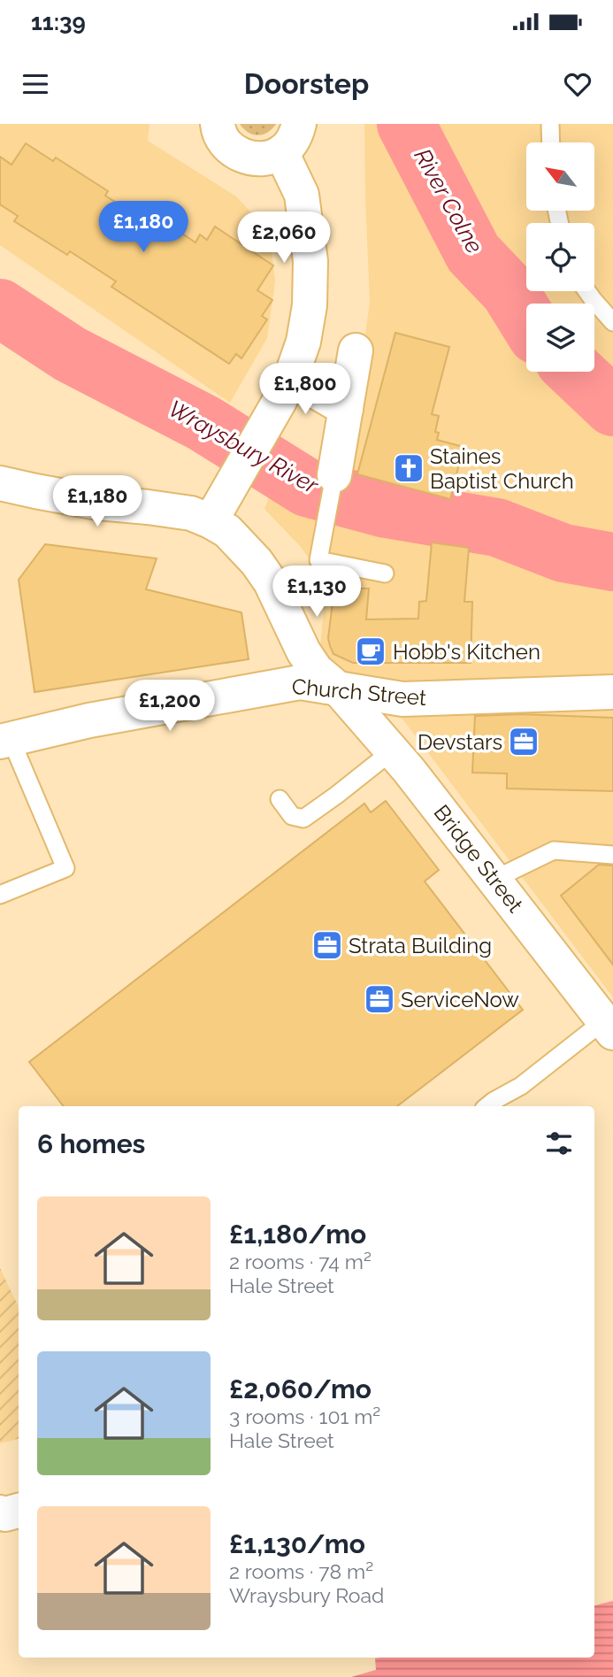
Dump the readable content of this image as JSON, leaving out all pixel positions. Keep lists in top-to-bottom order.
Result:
{
  "streets": {
    "main road": ["Church Street", "Bridge Street"]
  },
  "crossings": [
    ["Church Street", "Bridge Street"]
  ],
  "water": ["River Colne", "Wraysbury River"],
  "places": {
    "church": ["Staines Baptist Church"],
    "cafe": ["Hobb's Kitchen"],
    "office": ["Devstars", "Strata Building", "ServiceNow"]
  },
  "north": "top left",
  "page": {
    "status": "11:39",
    "header": "Doorstep",
    "price": [
      "£1,180",
      "£2,060",
      "£1,800",
      "£1,180",
      "£1,130",
      "£1,200"
    ],
    "heading": "6 homes",
    "list": [
      {
        "name": "£1,180/mo",
        "note": "2 rooms · 74 m² · Hale Street"
      },
      {
        "name": "£2,060/mo",
        "note": "3 rooms · 101 m² · Hale Street"
      },
      {
        "name": "£1,130/mo",
        "note": "2 rooms · 78 m² · Wraysbury Road"
      }
    ]
  }
}
